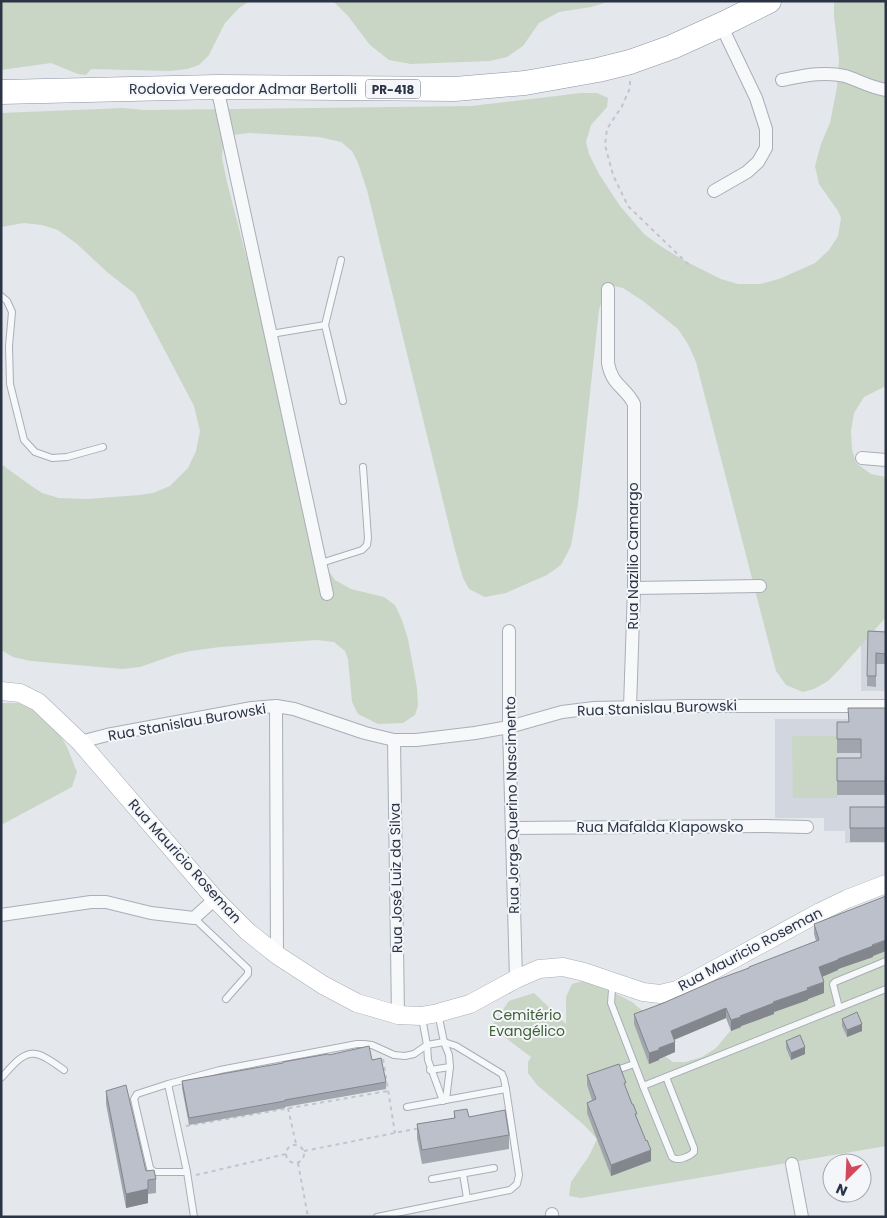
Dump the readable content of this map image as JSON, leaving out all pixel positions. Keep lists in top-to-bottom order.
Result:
{
  "streets": {
    "highway": ["Rodovia Vereador Admar Bertolli", "PR-418"],
    "main road": ["Rua Mauricio Roseman"],
    "street": [
      "Rua Nazilio Camargo",
      "Rua Stanislau Burowski",
      "Rua Jorge Querino Nascimento",
      "Rua Mafalda Klapowsko",
      "Rua José Luiz da Silva"
    ]
  },
  "crossings": [
    ["Rua Nazilio Camargo", "Rua Stanislau Burowski"],
    ["Rua Stanislau Burowski", "Rua Jorge Querino Nascimento"],
    ["Rua Stanislau Burowski", "Rua Mauricio Roseman"],
    ["Rua Stanislau Burowski", "Rua José Luiz da Silva"],
    ["Rua Jorge Querino Nascimento", "Rua Mafalda Klapowsko"],
    ["Rua Jorge Querino Nascimento", "Rua Mauricio Roseman"],
    ["Rua Mauricio Roseman", "Rua José Luiz da Silva"]
  ],
  "parks": ["Cemitério Evangélico"],
  "north": "bottom left"
}
